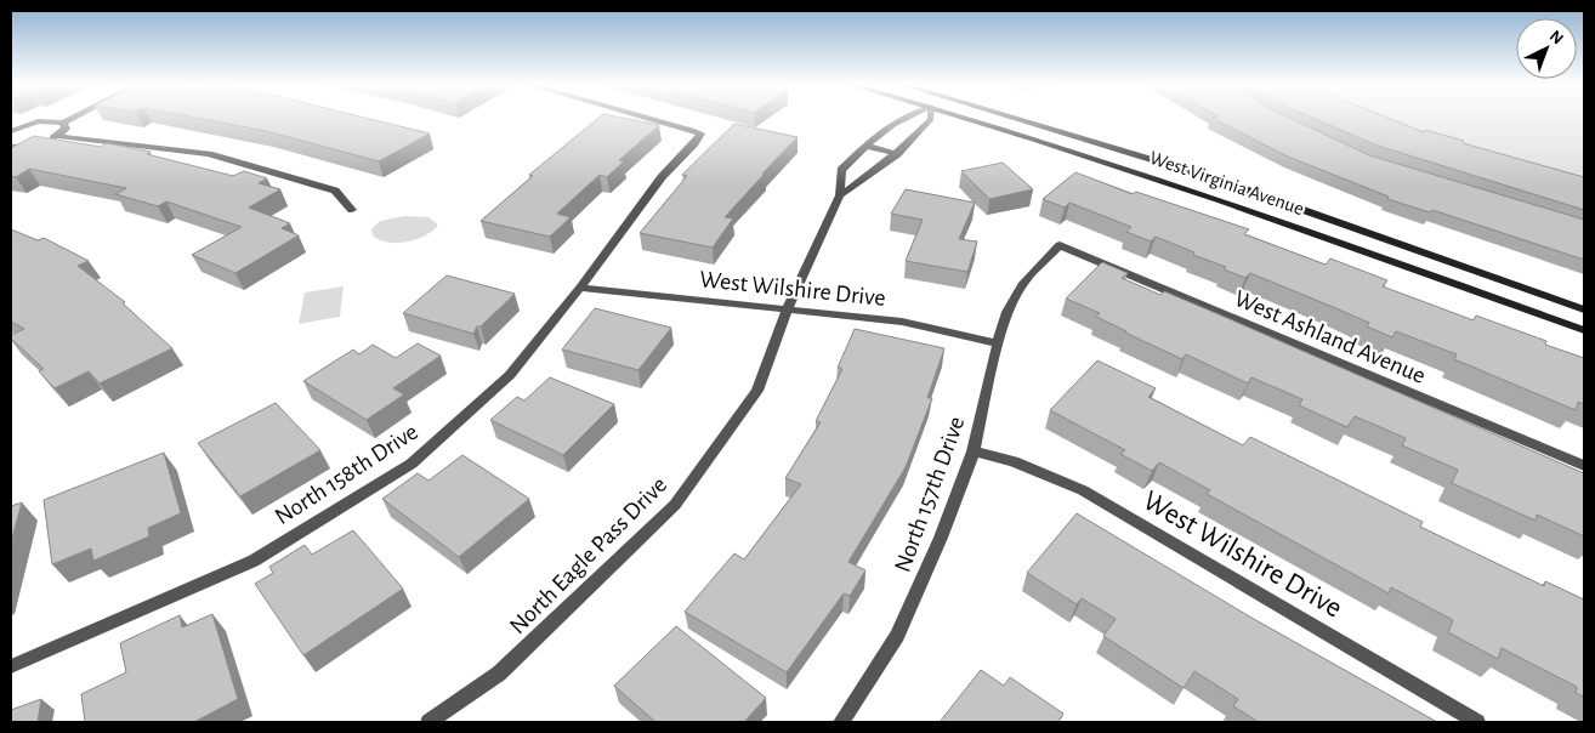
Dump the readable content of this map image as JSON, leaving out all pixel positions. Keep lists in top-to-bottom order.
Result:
{
  "streets": {
    "main road": ["West Virginia Avenue"],
    "street": [
      "West Wilshire Drive",
      "West Ashland Avenue",
      "North 158th Drive",
      "North 157th Drive",
      "North Eagle Pass Drive"
    ]
  },
  "crossings": [
    ["West Wilshire Drive", "North 158th Drive"],
    ["West Wilshire Drive", "North 157th Drive"],
    ["West Wilshire Drive", "North Eagle Pass Drive"],
    ["West Ashland Avenue", "North 157th Drive"]
  ],
  "north": "top right"
}
